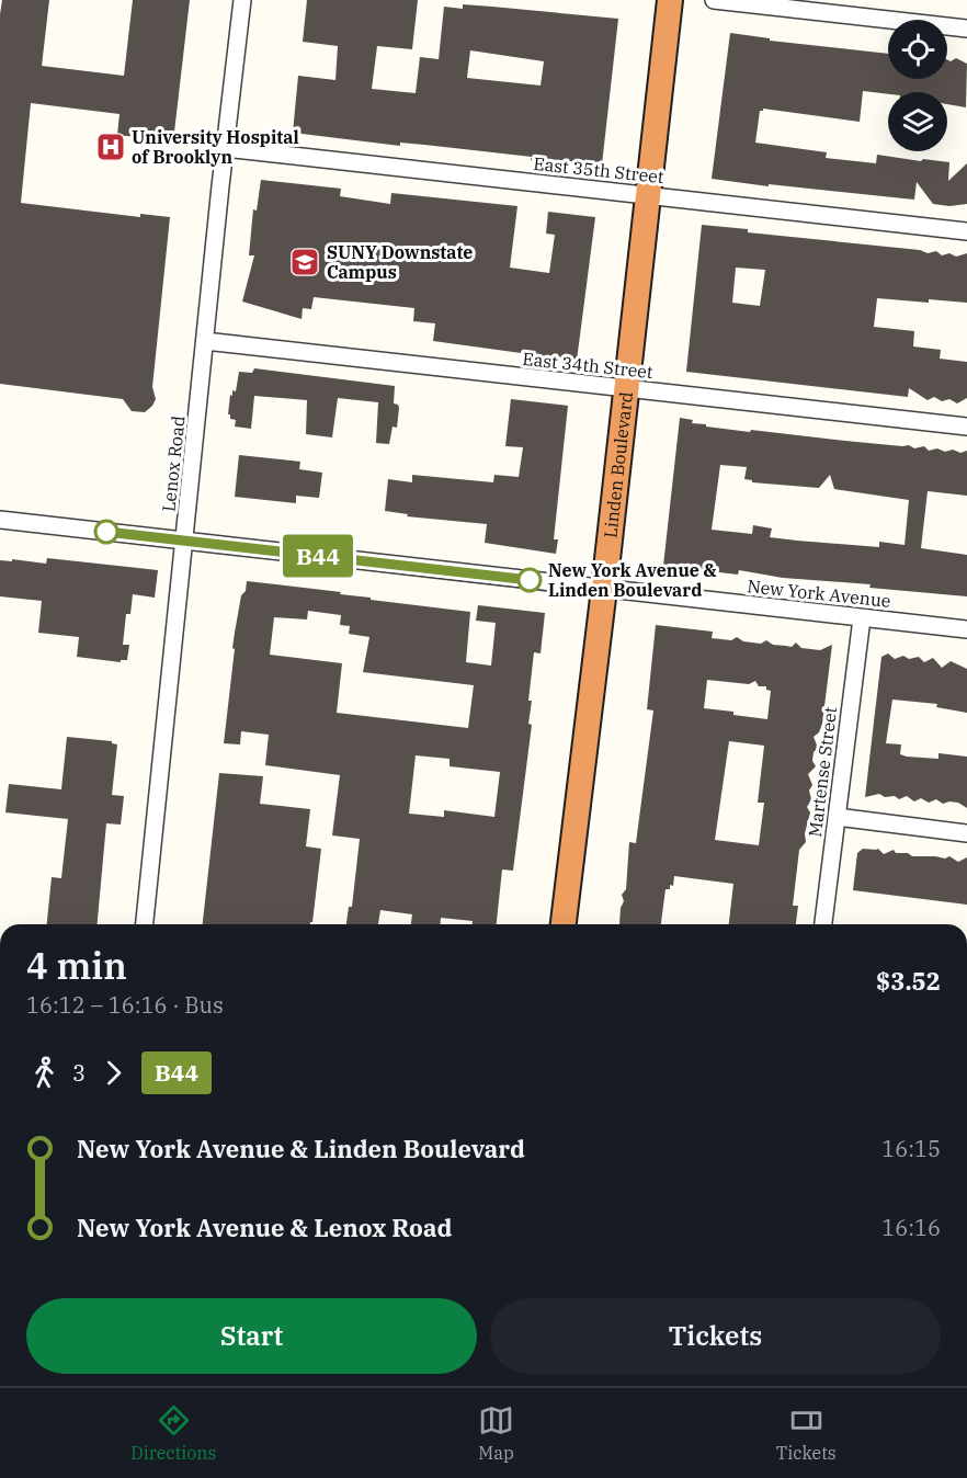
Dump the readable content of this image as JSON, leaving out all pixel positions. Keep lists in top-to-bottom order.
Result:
{
  "streets": {
    "highway": ["Linden Boulevard"],
    "street": [
      "East 35th Street",
      "East 34th Street",
      "Lenox Road",
      "New York Avenue",
      "Martense Street"
    ]
  },
  "crossings": [
    ["East 35th Street", "Lenox Road"],
    ["East 35th Street", "Linden Boulevard"],
    ["East 34th Street", "Lenox Road"],
    ["East 34th Street", "Linden Boulevard"],
    ["Lenox Road", "New York Avenue"],
    ["Linden Boulevard", "New York Avenue"],
    ["New York Avenue", "Martense Street"]
  ],
  "places": {
    "hospital": ["University Hospital of Brooklyn"],
    "school or university": ["SUNY Downstate Campus"],
    "other": ["New York Avenue & Linden Boulevard"]
  },
  "lines": ["bus line B44"],
  "page": {
    "on_map": "B44",
    "heading": ["4 min", "16:12 – 16:16 · Bus", "$3.52"],
    "legs": ["3", "B44"],
    "list": [
      {
        "name": "New York Avenue & Linden Boulevard",
        "value": "16:15"
      },
      {
        "name": "New York Avenue & Lenox Road",
        "value": "16:16"
      }
    ],
    "buttons": ["Start", "Tickets"],
    "tabs": ["Directions", "Map", "Tickets"]
  }
}
